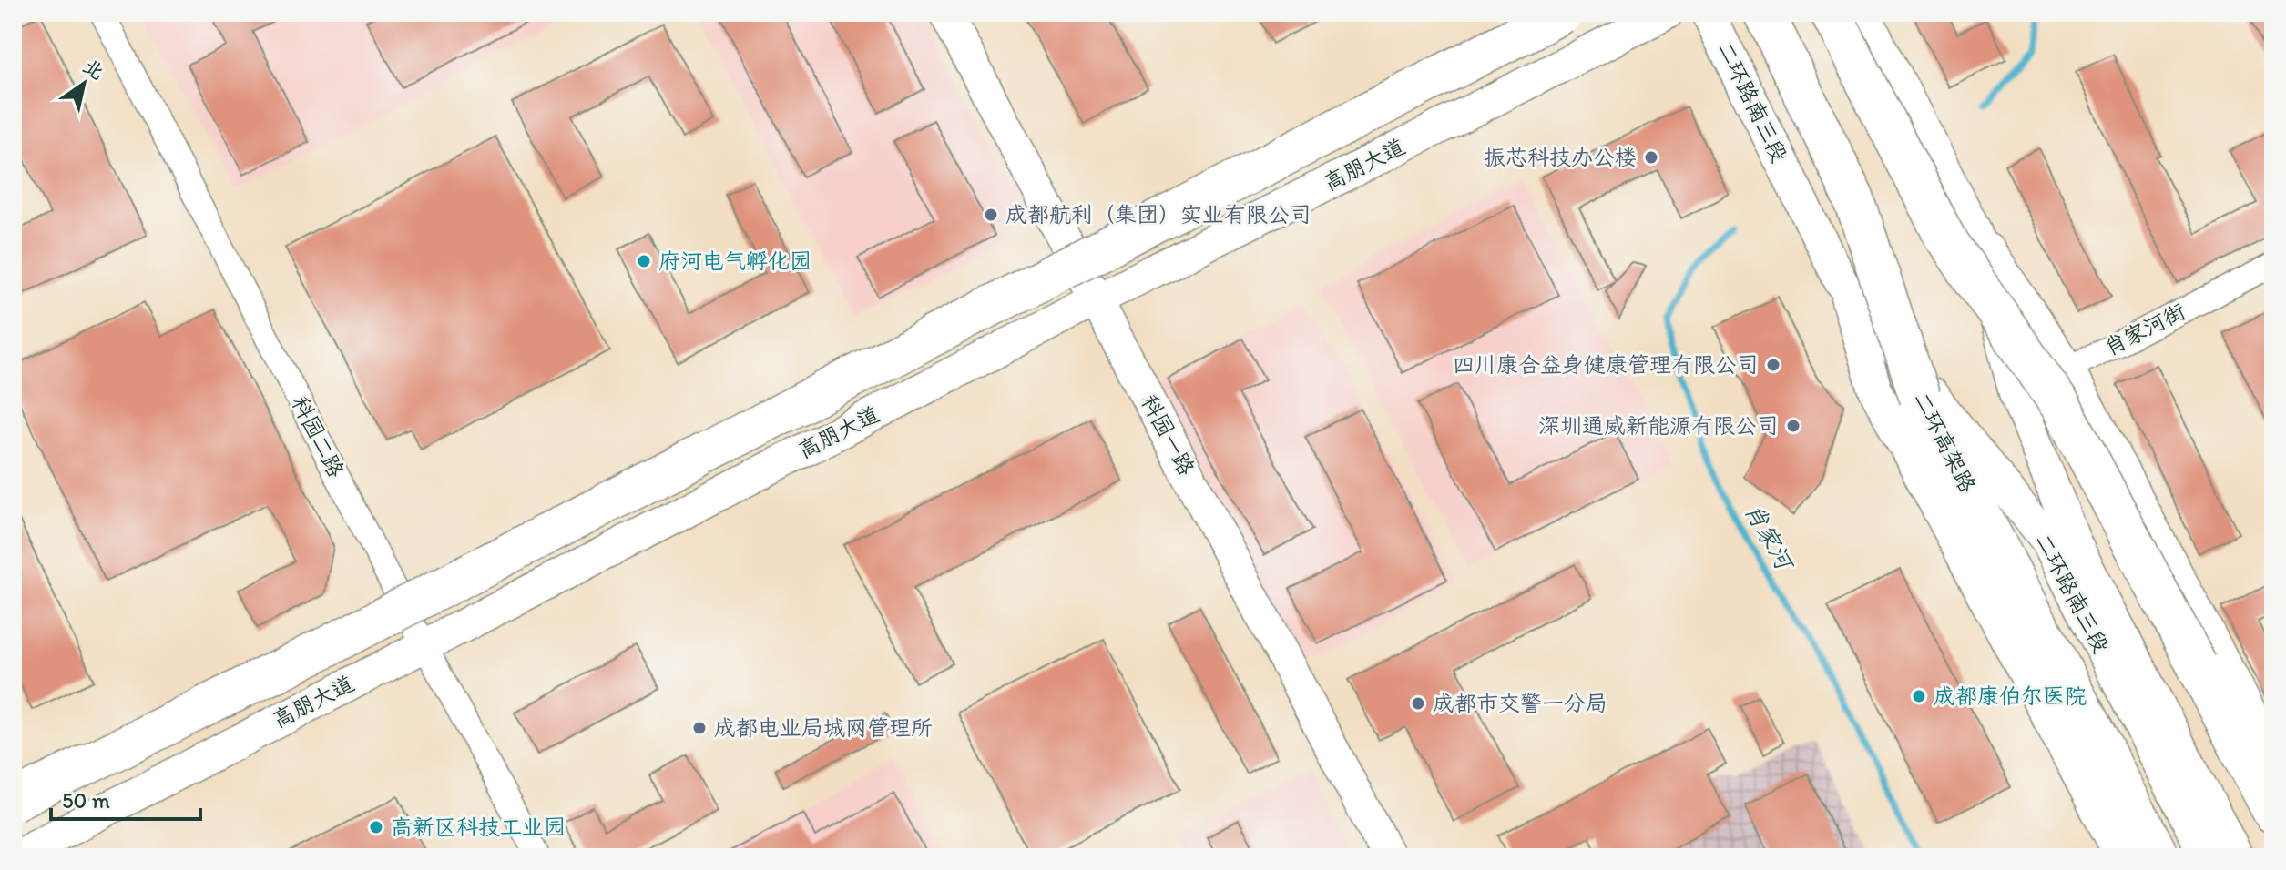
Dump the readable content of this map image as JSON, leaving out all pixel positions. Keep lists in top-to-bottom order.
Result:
{
  "streets": {
    "highway": ["二环高架路"],
    "main road": ["二环路南三段", "高朋大道", "科园一路"],
    "street": ["肖家河街", "科园二路"]
  },
  "crossings": [
    ["二环路南三段", "肖家河街"],
    ["高朋大道", "科园一路"],
    ["高朋大道", "科园二路"]
  ],
  "water": ["肖家河"],
  "places": [
    "振芯科技办公楼",
    "成都航利（集团）实业有限公司",
    "府河电气孵化园",
    "四川康合益身健康管理有限公司",
    "深圳通威新能源有限公司",
    "成都康伯尔医院",
    "成都市交警一分局",
    "成都电业局城网管理所",
    "高新区科技工业园"
  ],
  "scale_bar": "50 m",
  "north": "top right"
}
